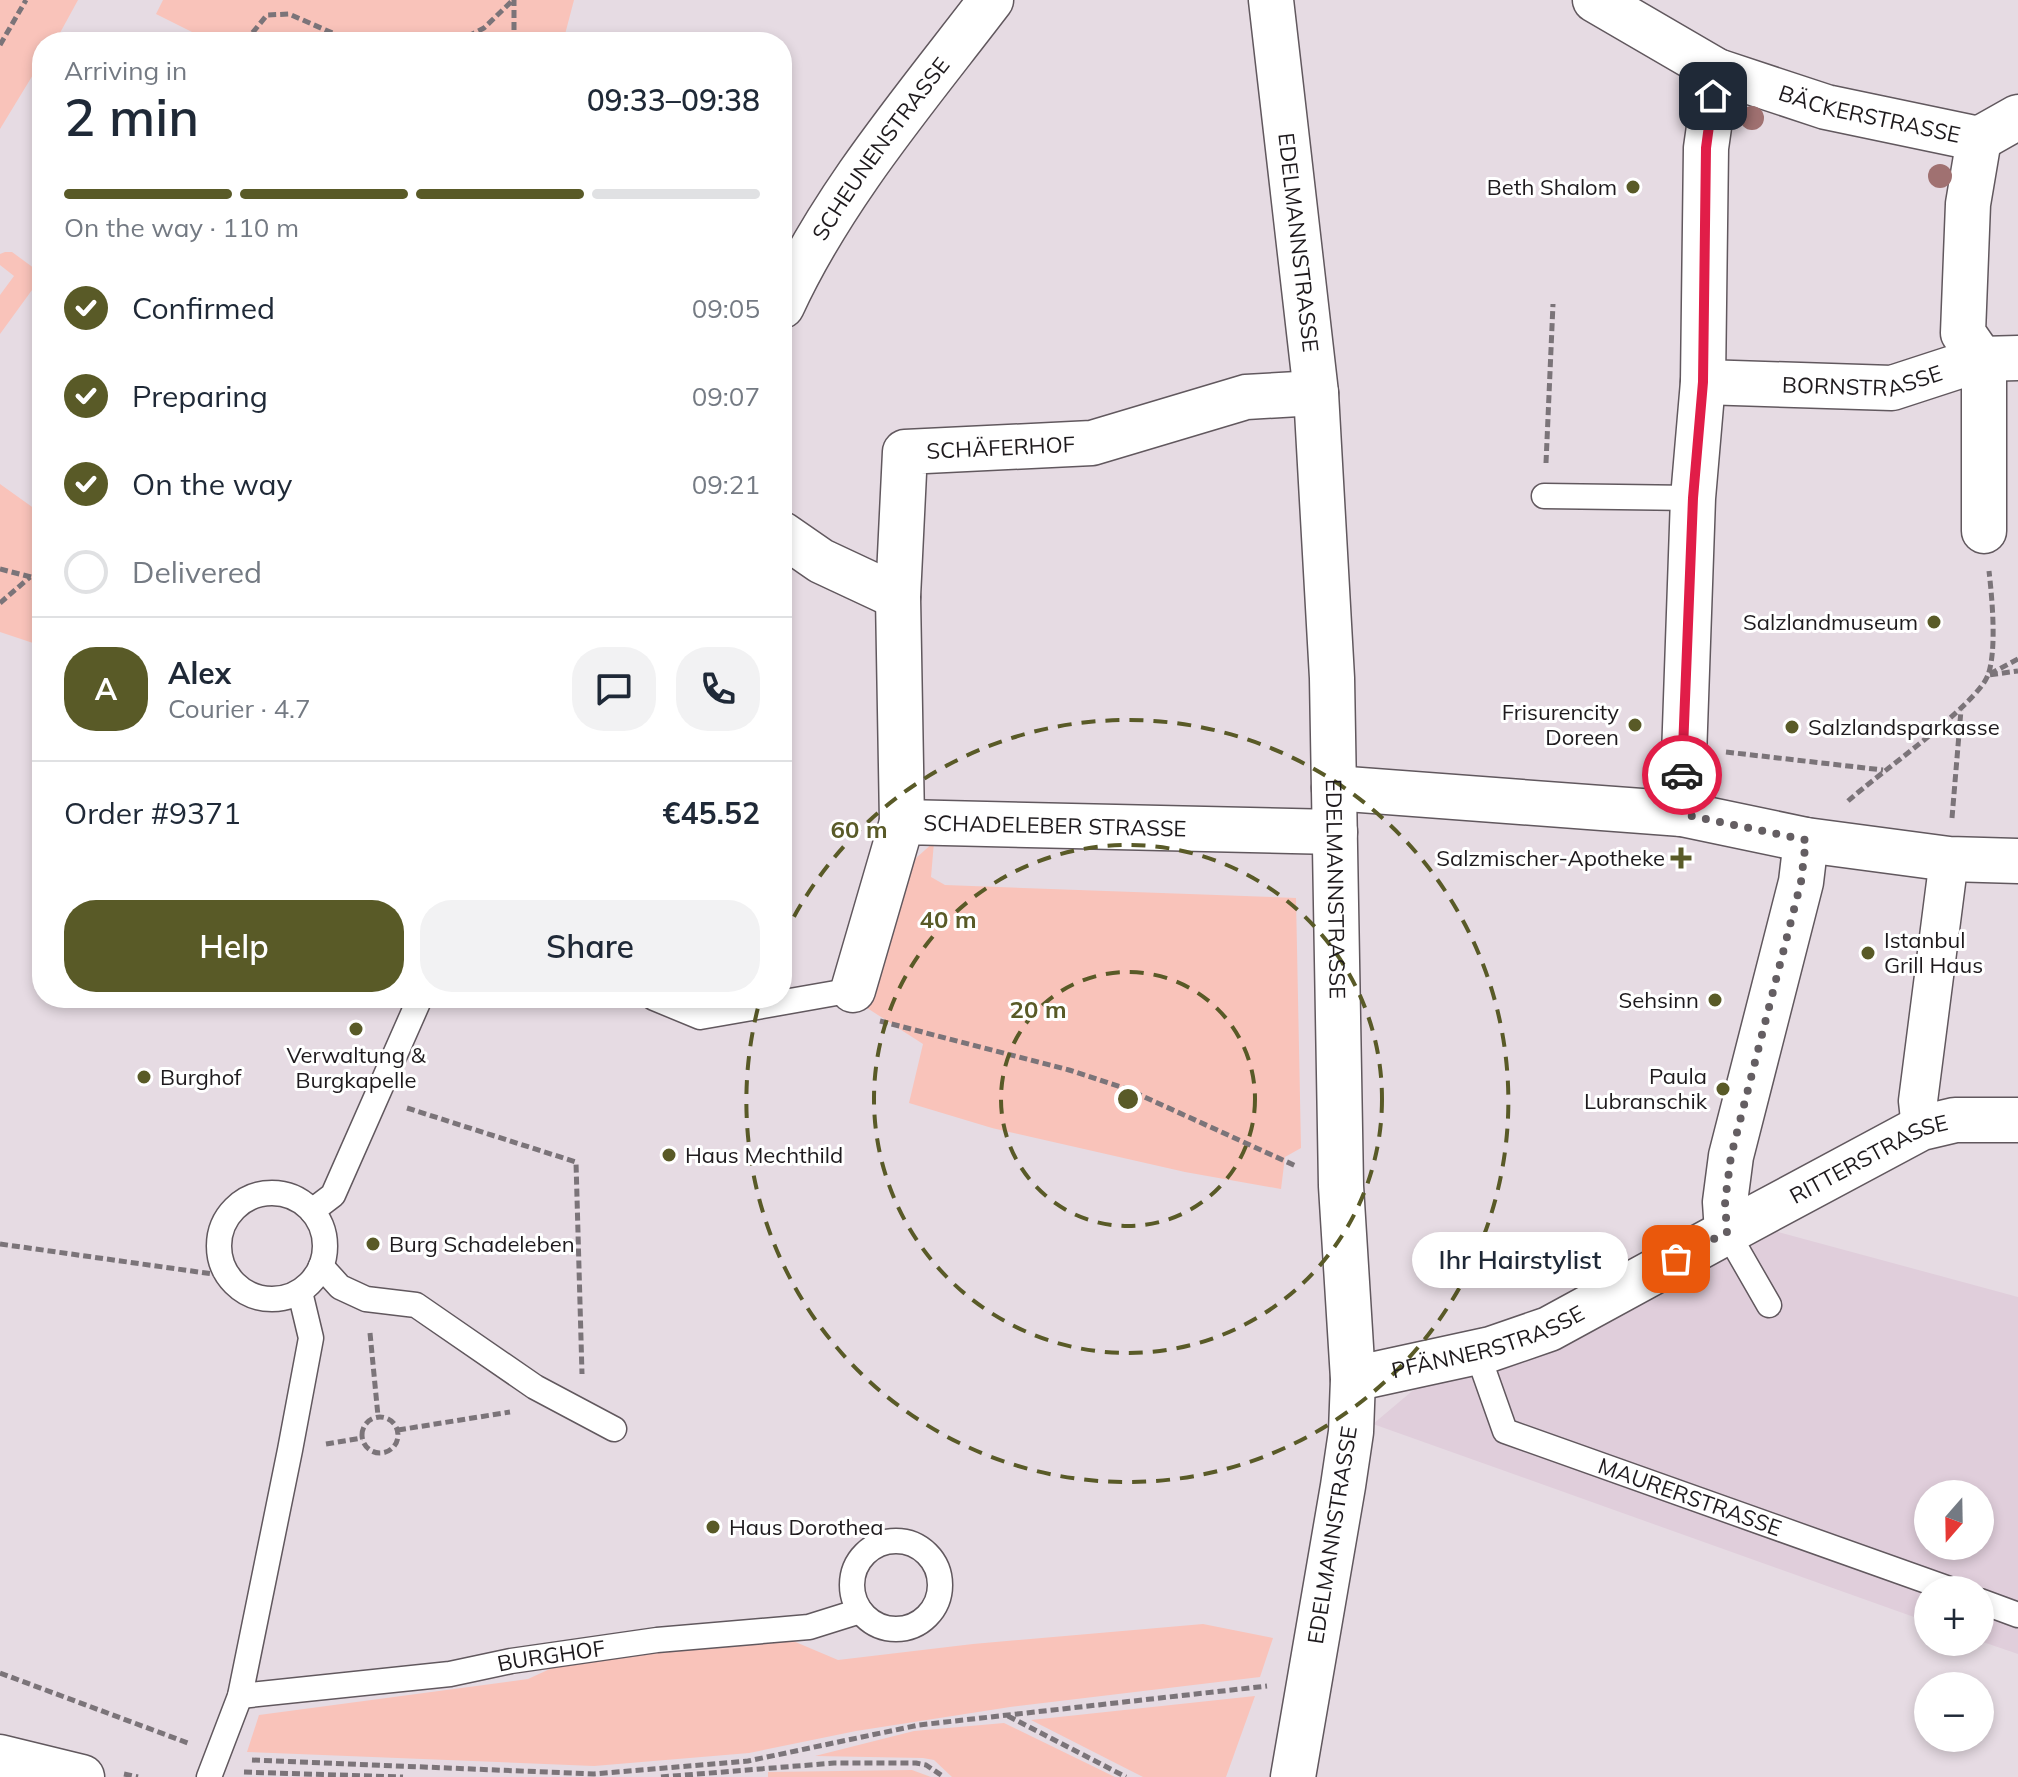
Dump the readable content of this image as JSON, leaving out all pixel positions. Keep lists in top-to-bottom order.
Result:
{
  "streets": {
    "street": [
      "BÄCKERSTRASSE",
      "SCHEUNENSTRASSE",
      "EDELMANNSTRASSE",
      "BORNSTRASSE",
      "SCHÄFERHOF",
      "SCHADELEBER STRASSE",
      "RITTERSTRASSE",
      "PFÄNNERSTRASSE"
    ],
    "lane": ["MAURERSTRASSE", "BURGHOF"]
  },
  "crossings": [
    ["EDELMANNSTRASSE", "SCHÄFERHOF"],
    ["EDELMANNSTRASSE", "SCHADELEBER STRASSE"],
    ["EDELMANNSTRASSE", "PFÄNNERSTRASSE"],
    ["SCHÄFERHOF", "SCHADELEBER STRASSE"],
    ["RITTERSTRASSE", "PFÄNNERSTRASSE"],
    ["PFÄNNERSTRASSE", "MAURERSTRASSE"]
  ],
  "places": {
    "other": [
      "Beth Shalom",
      "Salzlandmuseum",
      "Frisurencity Doreen",
      "Salzlandsparkasse",
      "Istanbul Grill Haus",
      "Sehsinn",
      "Verwaltung & Burgkapelle",
      "Burghof",
      "Paula Lubranschik",
      "Haus Mechthild",
      "Burg Schadeleben",
      "Ihr Hairstylist",
      "Haus Dorothea"
    ],
    "health": ["Salzmischer-Apotheke"]
  },
  "north": "bottom",
  "page": {
    "heading": ["2 min", "Arriving in", "09:33–09:38"],
    "panel": [
      "Alex",
      "Courier · 4.7",
      "Order #9371",
      "€45.52"
    ],
    "bar": "On the way · 110 m",
    "list": [
      ["Confirmed", "09:05"],
      ["Preparing", "09:07"],
      ["On the way", "09:21"],
      "Delivered"
    ],
    "round": "A",
    "buttons": ["Help", "Share"],
    "bubble": "Ihr Hairstylist",
    "map_buttons": ["+", "−"]
  },
  "rings": ["60 m", "40 m", "20 m"]
}
